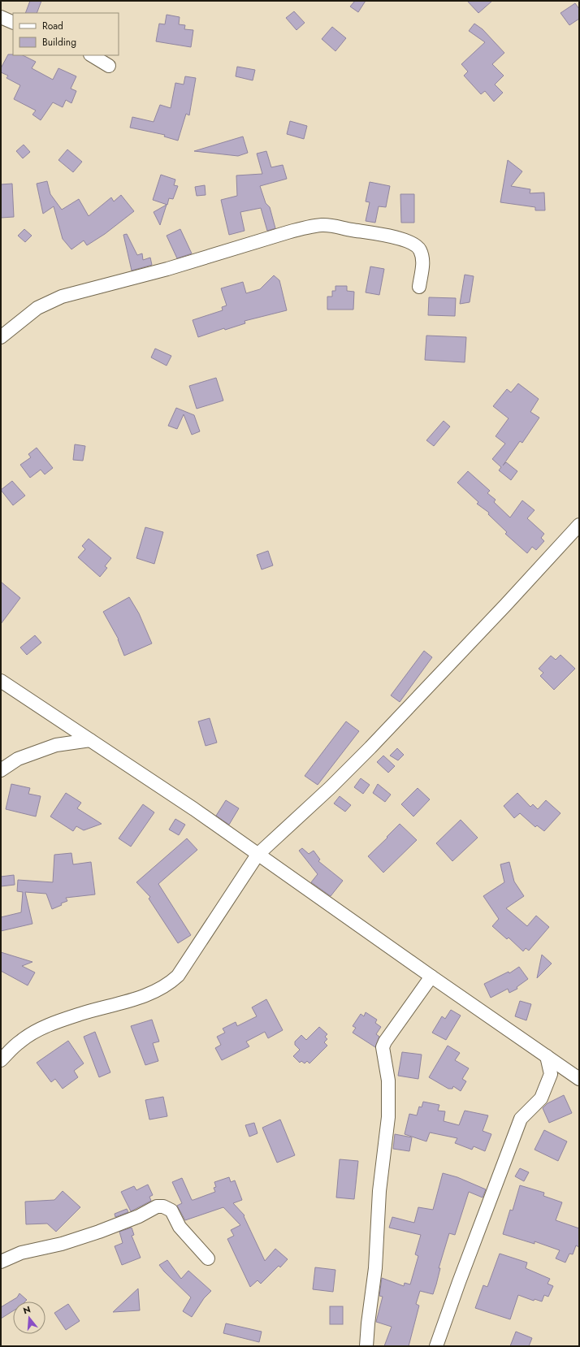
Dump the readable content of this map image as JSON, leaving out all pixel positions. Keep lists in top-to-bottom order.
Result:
{
  "legend": ["Road", "Building"],
  "north": "top"
}
